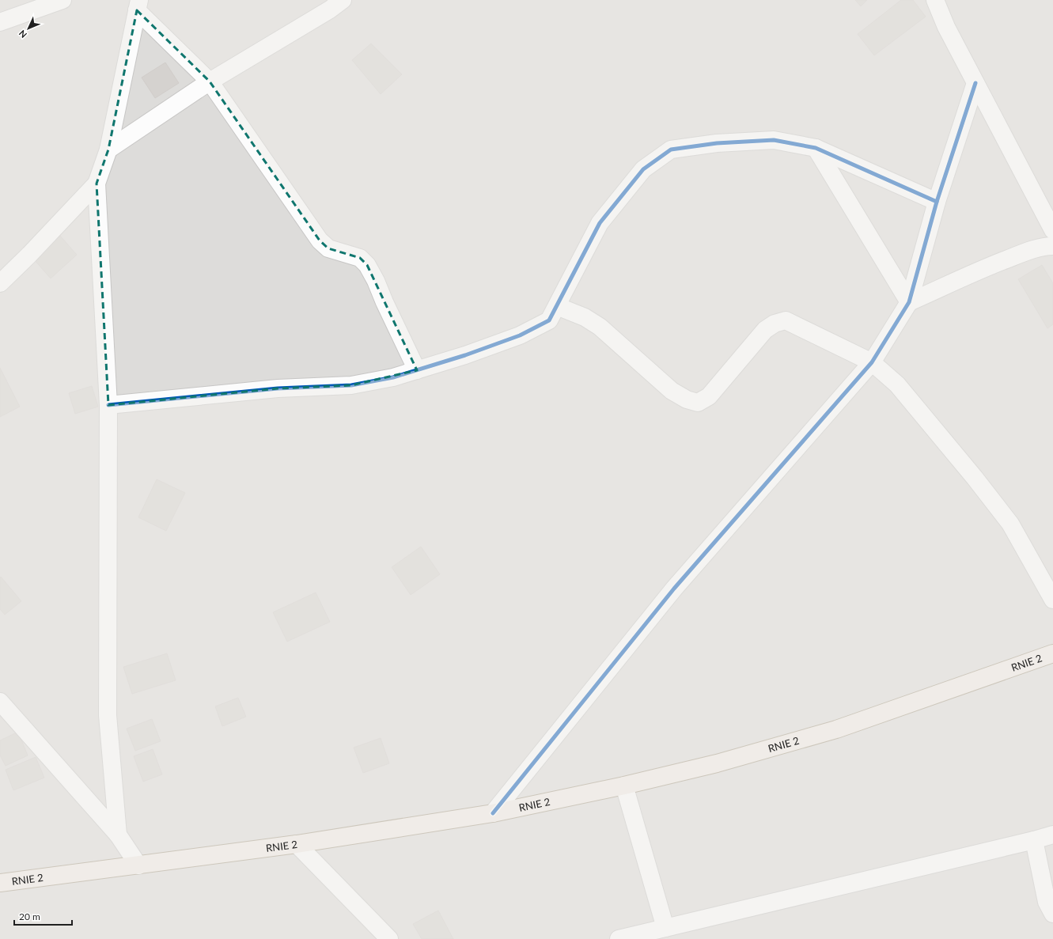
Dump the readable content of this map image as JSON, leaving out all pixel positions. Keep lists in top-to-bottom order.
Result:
{
  "streets": {
    "main road": ["RNIE 2"]
  },
  "scale_bar": "20 m",
  "north": "bottom left"
}
